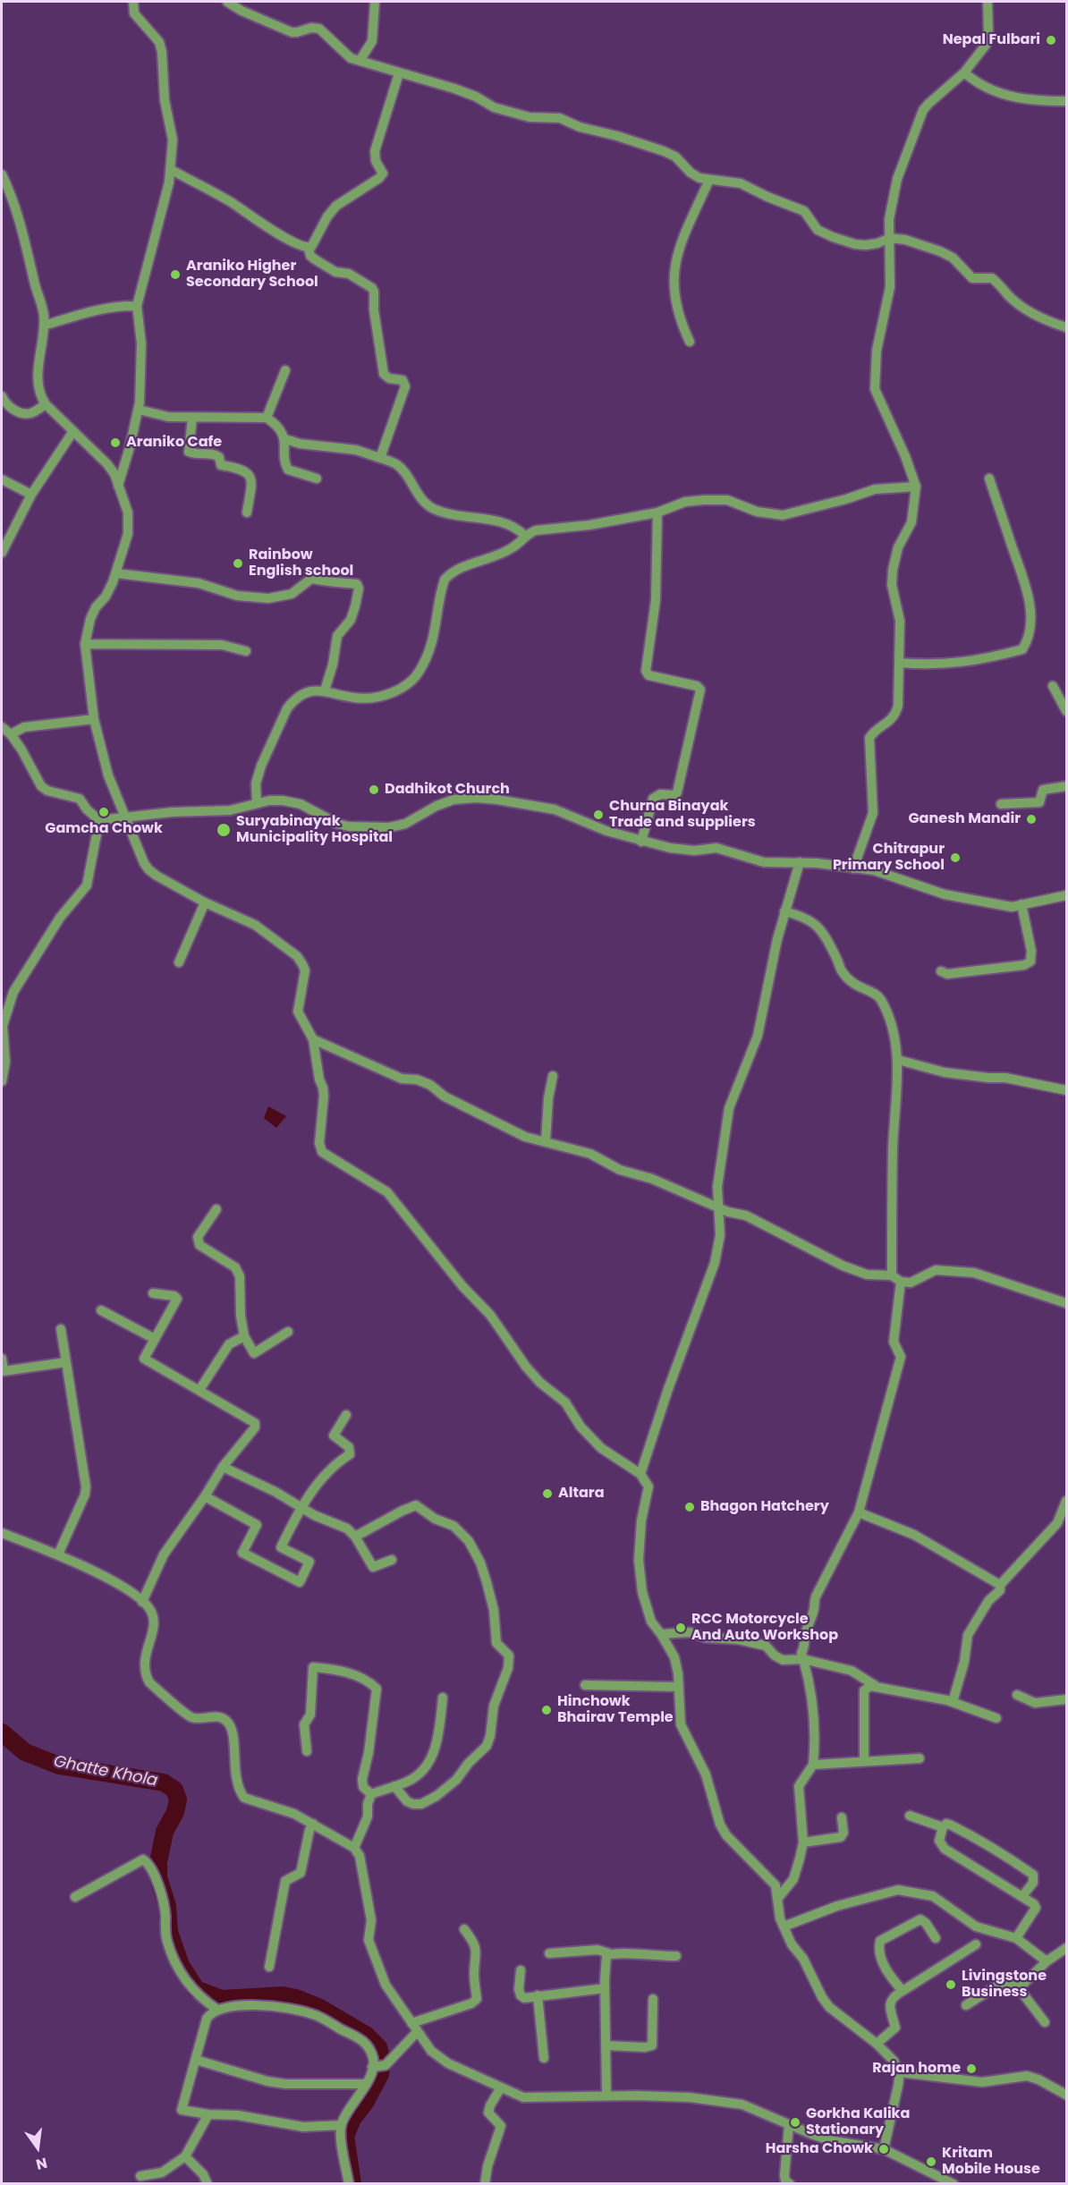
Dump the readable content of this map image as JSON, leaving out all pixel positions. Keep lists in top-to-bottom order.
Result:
{
  "water": ["Ghatte Khola"],
  "places": [
    "Nepal Fulbari",
    "Araniko Higher Secondary School",
    "Araniko Cafe",
    "Rainbow English school",
    "Dadhikot Church",
    "Gamcha Chowk",
    "Churna Binayak Trade and suppliers",
    "Ganesh Mandir",
    "Suryabinayak Municipality Hospital",
    "Chitrapur Primary School",
    "Altara",
    "Bhagon Hatchery",
    "RCC Motorcycle And Auto Workshop",
    "Hinchowk Bhairav Temple",
    "Livingstone Business",
    "Rajan home",
    "Gorkha Kalika Stationary",
    "Harsha Chowk",
    "Kritam Mobile House"
  ],
  "north": "bottom"
}
